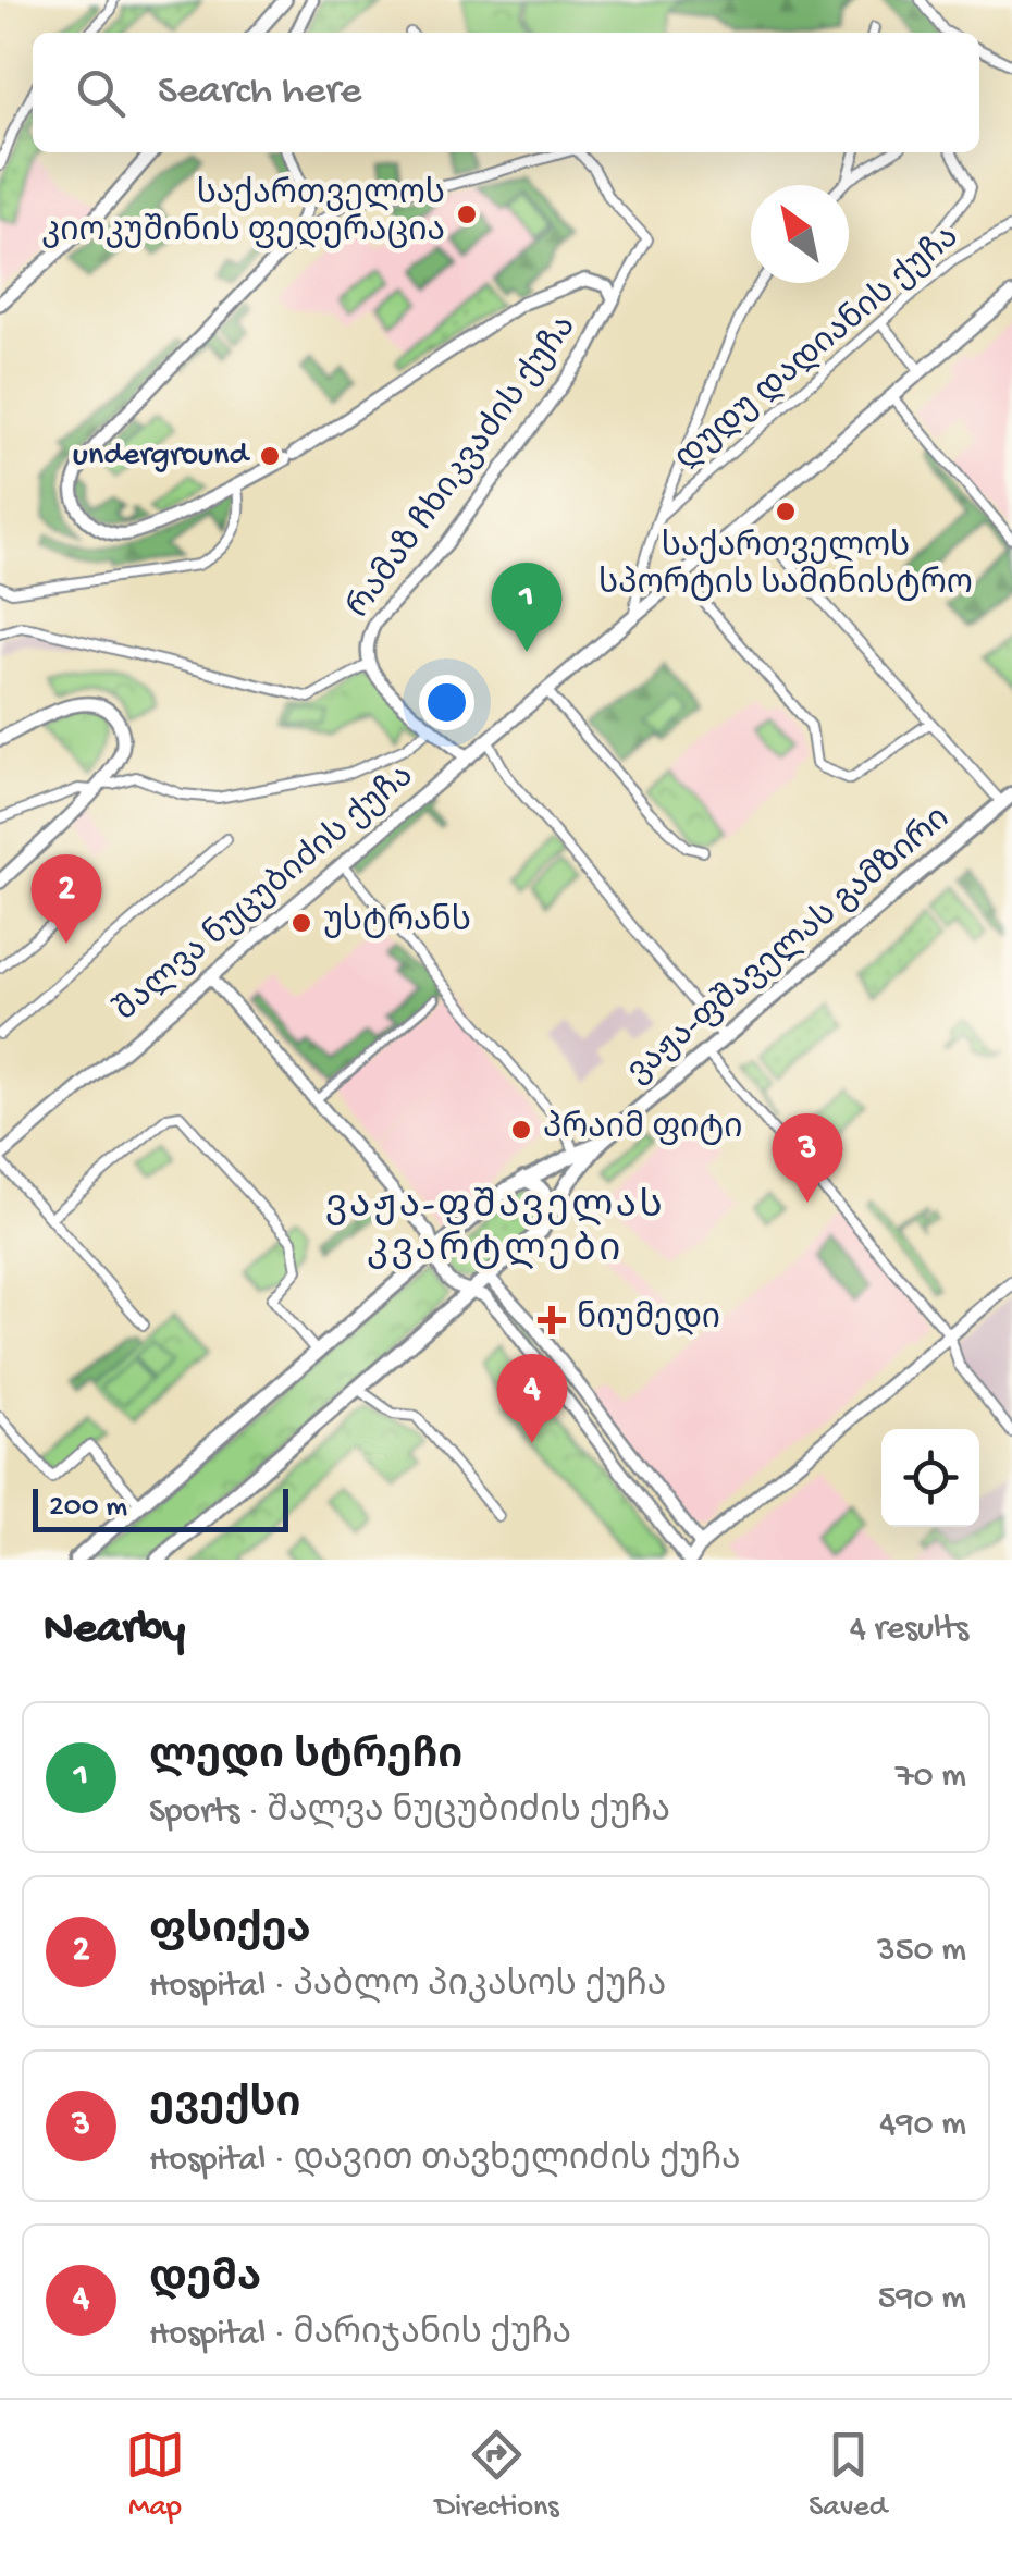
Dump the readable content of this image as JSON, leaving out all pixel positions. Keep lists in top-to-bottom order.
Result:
{
  "streets": {
    "main road": ["შალვა ნუცუბიძის ქუჩა", "ვაჟა-ფშაველას გამზირი"],
    "street": ["დუდუ დადიანის ქუჩა", "რამაზ ჩხიკვაძის ქუჩა"]
  },
  "crossings": [
    ["რამაზ ჩხიკვაძის ქუჩა", "შალვა ნუცუბიძის ქუჩა"]
  ],
  "districts": ["ვაჟა-ფშაველას კვარტლები"],
  "places": {
    "other": [
      "საქართველოს კიოკუშინის ფედერაცია",
      "underground",
      "საქართველოს სპორტის სამინისტრო",
      "უსტრანს",
      "პრაიმ ფიტი"
    ],
    "health": ["ნიუმედი"]
  },
  "scale_bar": "200 m",
  "north": "top left",
  "page": {
    "search": "Search here",
    "pins": [
      "1",
      "2",
      "3",
      "4"
    ],
    "scale": "200 m",
    "heading": ["Nearby", "4 results"],
    "list": [
      {
        "mark": "1",
        "name": "ლედი სტრეჩი",
        "note": "Sports · შალვა ნუცუბიძის ქუჩა",
        "value": "70 m"
      },
      {
        "mark": "2",
        "name": "ფსიქეა",
        "note": "Hospital · პაბლო პიკასოს ქუჩა",
        "value": "350 m"
      },
      {
        "mark": "3",
        "name": "ევექსი",
        "note": "Hospital · დავით თავხელიძის ქუჩა",
        "value": "490 m"
      },
      {
        "mark": "4",
        "name": "დემა",
        "note": "Hospital · მარიჯანის ქუჩა",
        "value": "590 m"
      }
    ],
    "nav": ["Map", "Directions", "Saved"]
  }
}
